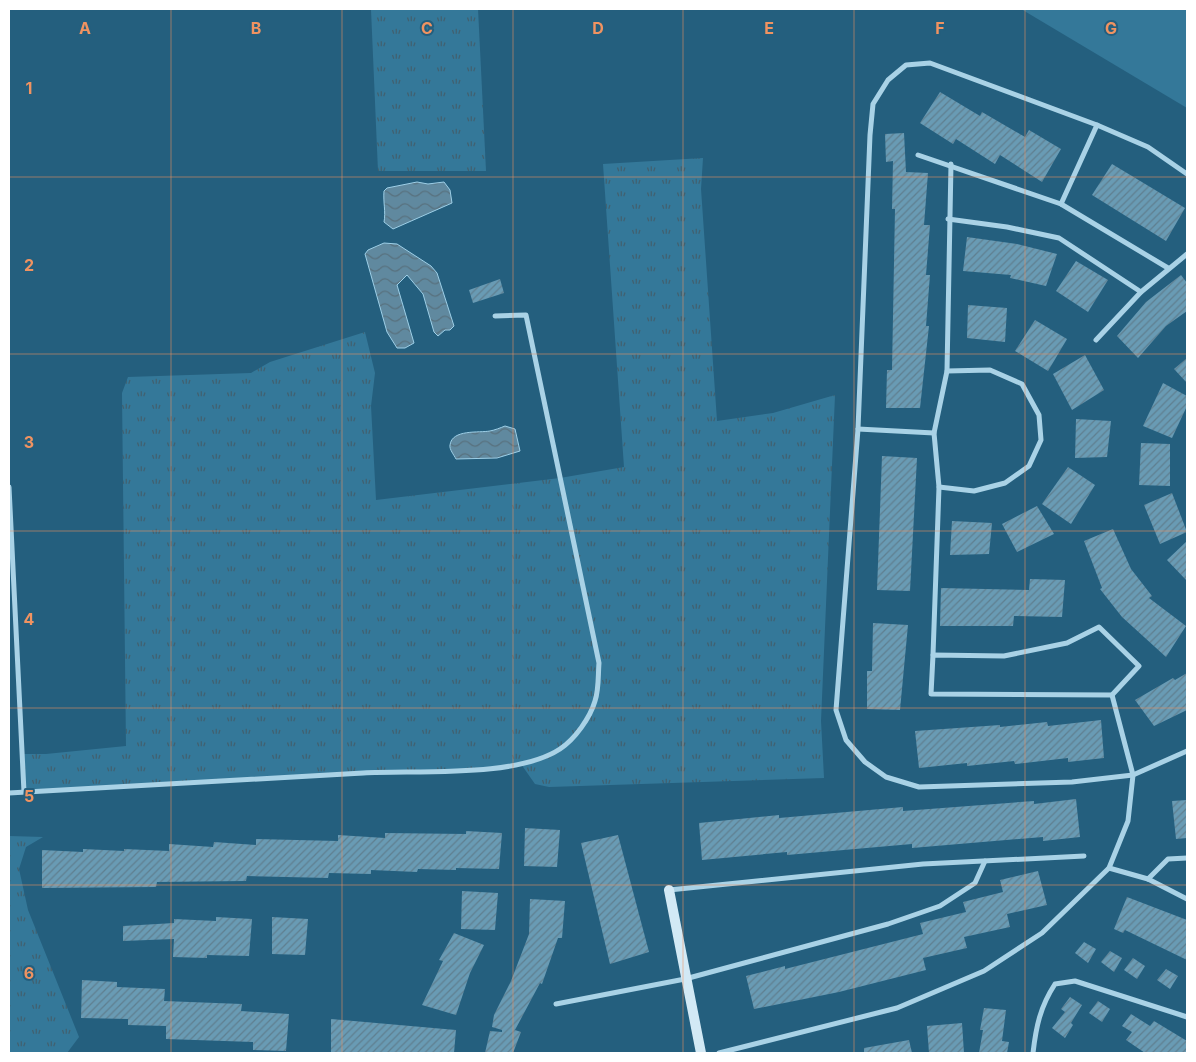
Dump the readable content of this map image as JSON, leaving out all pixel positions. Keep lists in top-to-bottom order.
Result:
{
  "grid": {
    "columns": [
      "A",
      "B",
      "C",
      "D",
      "E",
      "F",
      "G"
    ],
    "rows": [
      "1",
      "2",
      "3",
      "4",
      "5",
      "6"
    ]
  }
}
